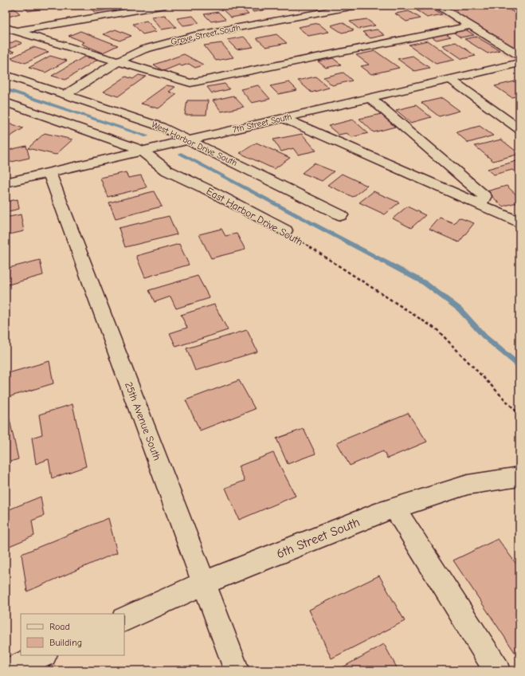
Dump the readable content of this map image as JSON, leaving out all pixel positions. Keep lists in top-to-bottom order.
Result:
{
  "streets": {
    "street": [
      "Grove Street South",
      "7th Street South",
      "West Harbor Drive South",
      "East Harbor Drive South",
      "25th Avenue South",
      "6th Street South"
    ]
  },
  "crossings": [
    ["Grove Street South", "West Harbor Drive South"],
    ["7th Street South", "West Harbor Drive South"],
    ["7th Street South", "East Harbor Drive South"],
    ["7th Street South", "25th Avenue South"],
    ["25th Avenue South", "6th Street South"]
  ],
  "legend": ["Road", "Building"]
}
